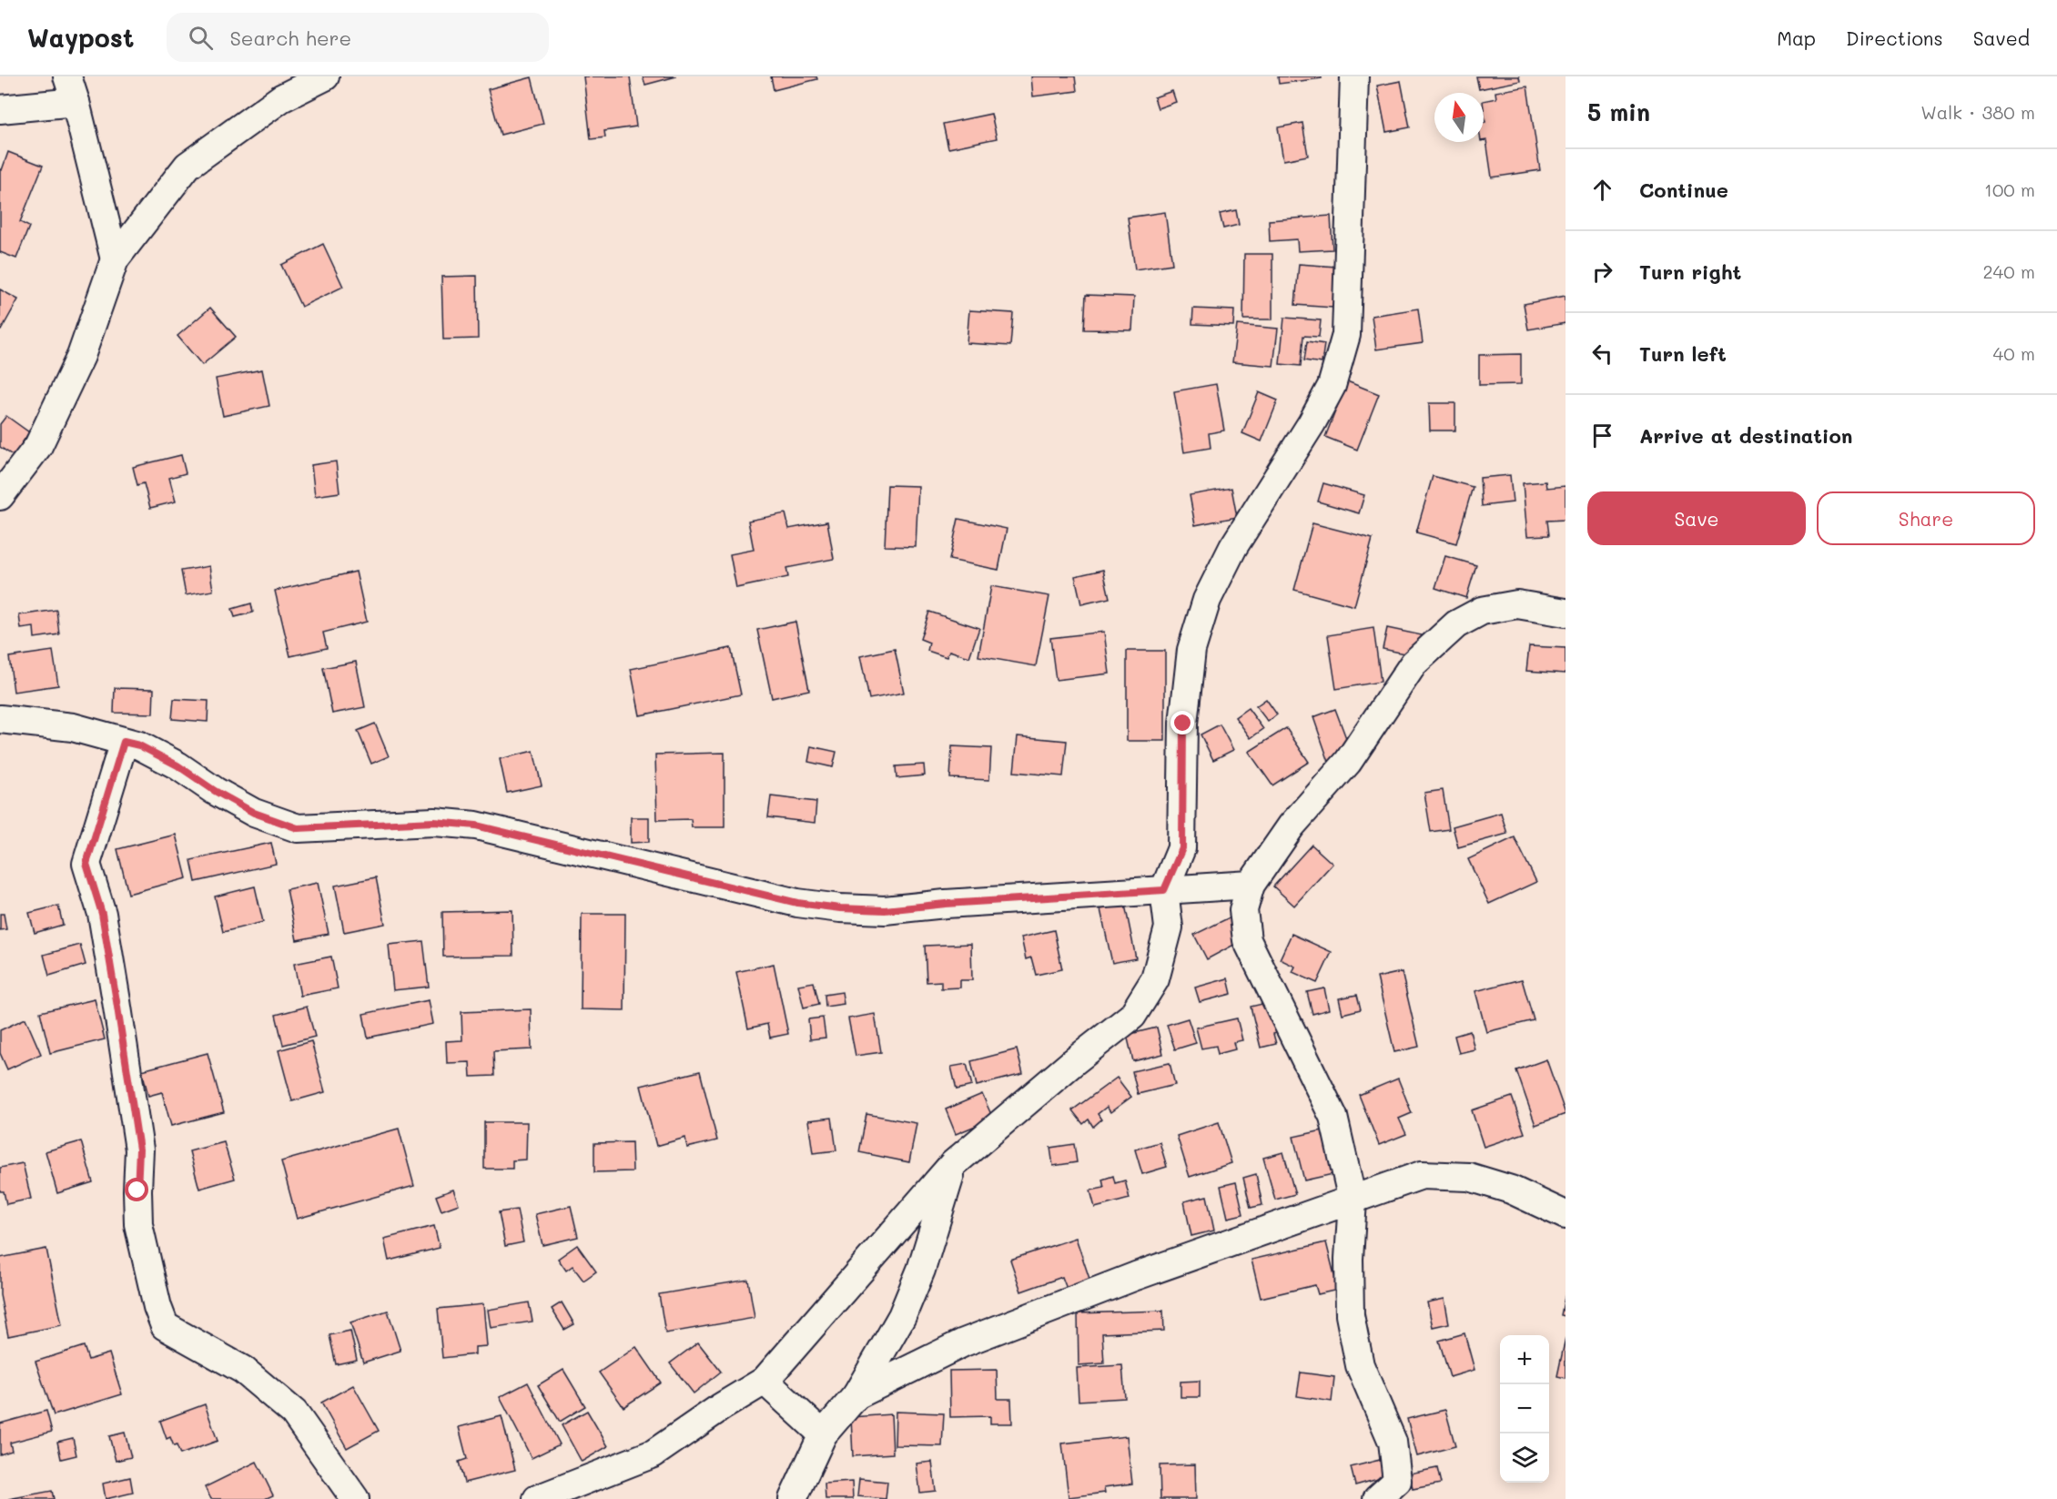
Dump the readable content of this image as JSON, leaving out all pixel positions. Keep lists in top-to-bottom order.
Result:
{
  "north": "top",
  "page": {
    "header": "Waypost",
    "search": "Search here",
    "nav": ["Map", "Directions", "Saved"],
    "heading": ["5 min", "Walk · 380 m"],
    "list": [
      ["Continue", "100 m"],
      ["Turn right", "240 m"],
      ["Turn left", "40 m"],
      "Arrive at destination"
    ],
    "buttons": ["Save", "Share"],
    "map_buttons": ["+", "−"]
  }
}
